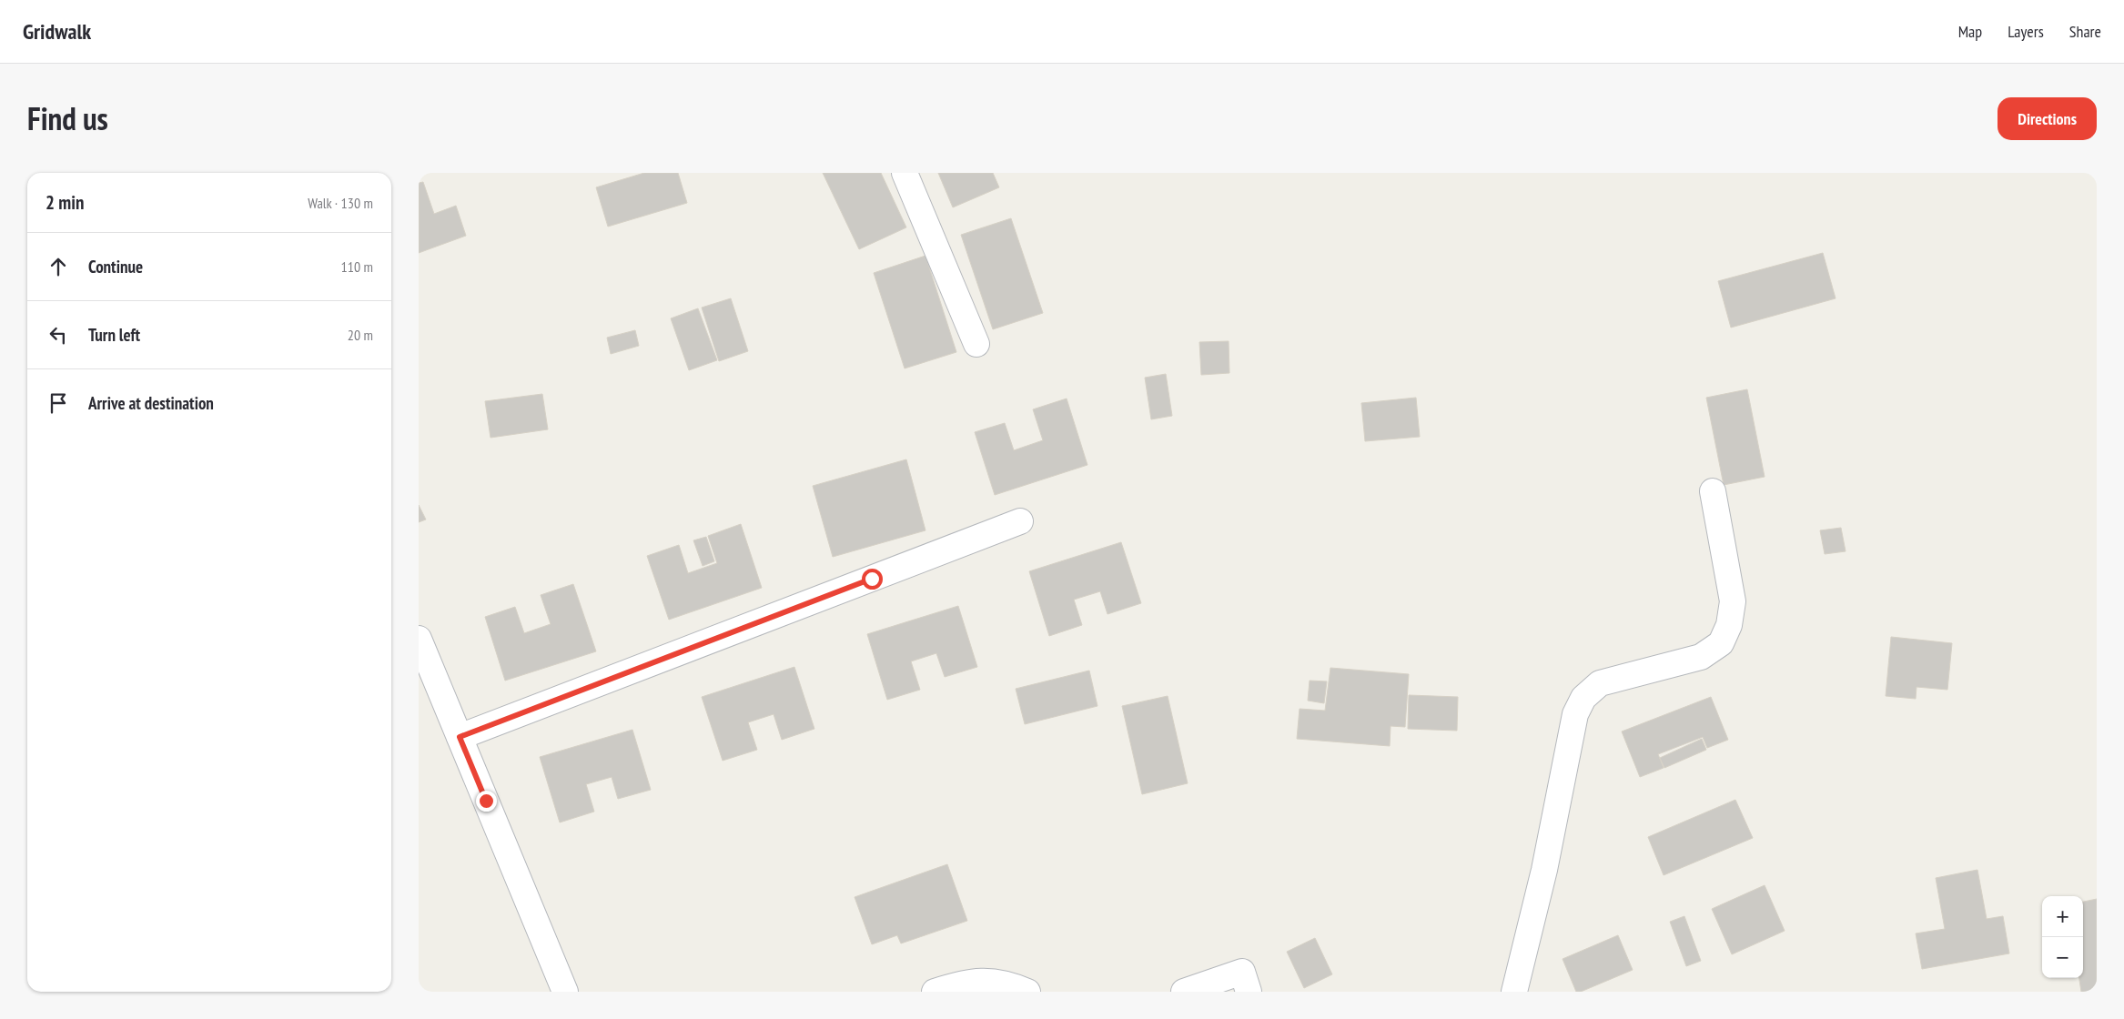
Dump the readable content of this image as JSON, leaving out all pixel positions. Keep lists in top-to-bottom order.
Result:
{
  "page": {
    "header": "Gridwalk",
    "nav": ["Map", "Layers", "Share"],
    "title": "Find us",
    "buttons": "Directions",
    "heading": ["2 min", "Walk · 130 m"],
    "list": [
      ["Continue", "110 m"],
      ["Turn left", "20 m"],
      "Arrive at destination"
    ],
    "map_buttons": ["+", "−"]
  }
}
